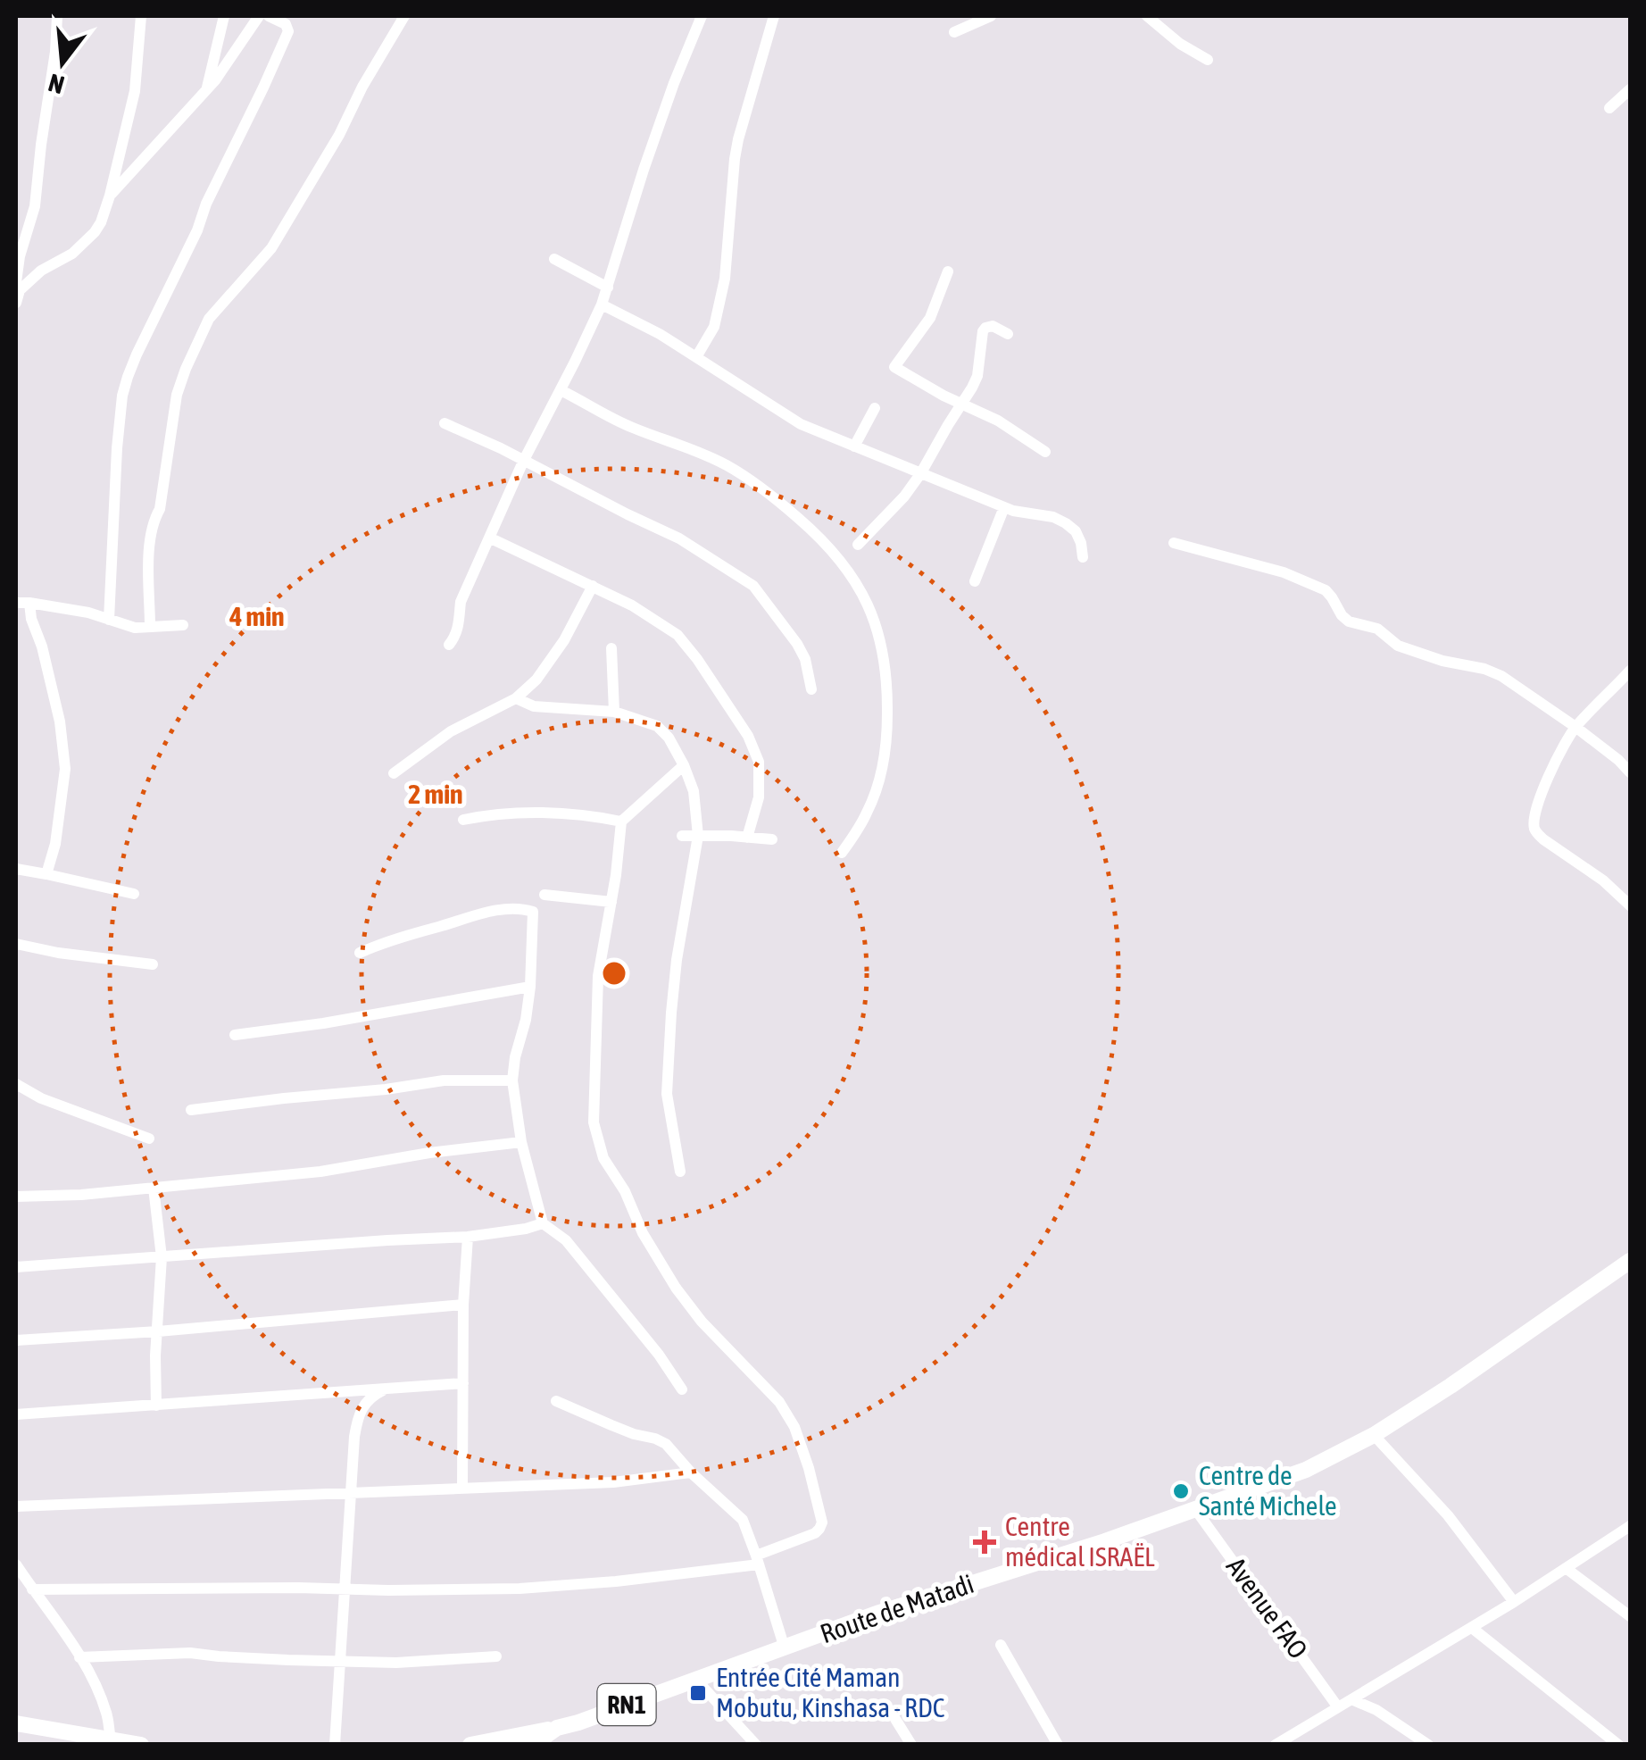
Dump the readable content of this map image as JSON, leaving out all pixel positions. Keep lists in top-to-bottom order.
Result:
{
  "streets": {
    "highway": ["Route de Matadi", "RN1"],
    "street": ["Avenue FAO"]
  },
  "crossings": [
    ["Avenue FAO", "Route de Matadi"],
    ["Route de Matadi", "RN1"]
  ],
  "places": {
    "other": ["Centre de Santé Michele"],
    "health": ["Centre médical ISRAËL"],
    "transit": ["Entrée Cité Maman Mobutu, Kinshasa - RDC"]
  },
  "north": "bottom",
  "rings": ["4 min", "2 min"]
}
